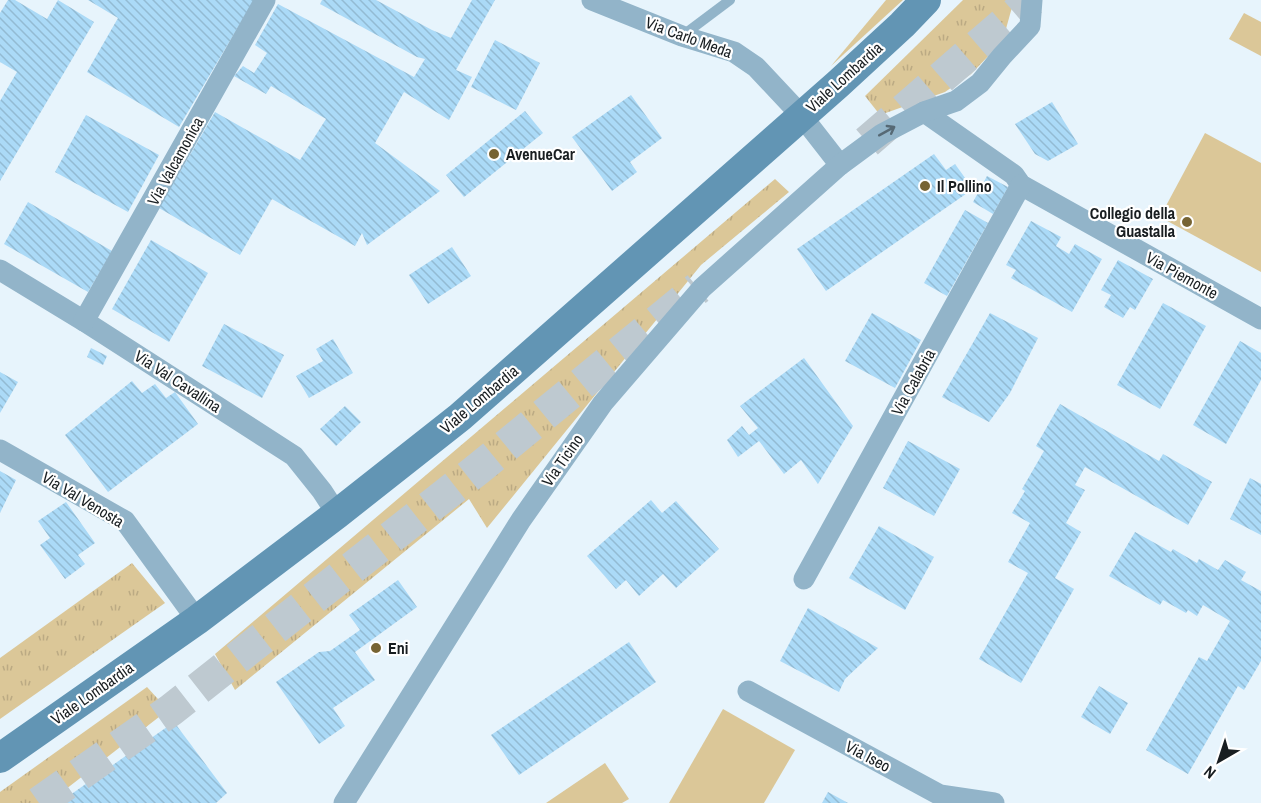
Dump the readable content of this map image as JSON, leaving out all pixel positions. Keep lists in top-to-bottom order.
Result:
{
  "streets": {
    "street": [
      "Via Carlo Meda",
      "Viale Lombardia",
      "Via Valcamonica",
      "Via Piemonte",
      "Via Val Cavallina",
      "Via Calabria",
      "Via Ticino",
      "Via Val Venosta",
      "Via Iseo"
    ]
  },
  "crossings": [
    ["Via Carlo Meda", "Viale Lombardia"],
    ["Via Carlo Meda", "Via Ticino"],
    ["Viale Lombardia", "Via Val Cavallina"],
    ["Viale Lombardia", "Via Val Venosta"],
    ["Via Valcamonica", "Via Val Cavallina"],
    ["Via Piemonte", "Via Calabria"],
    ["Via Piemonte", "Via Ticino"]
  ],
  "places": [
    "AvenueCar",
    "Il Pollino",
    "Collegio della Guastalla",
    "Eni"
  ],
  "north": "bottom left"
}
